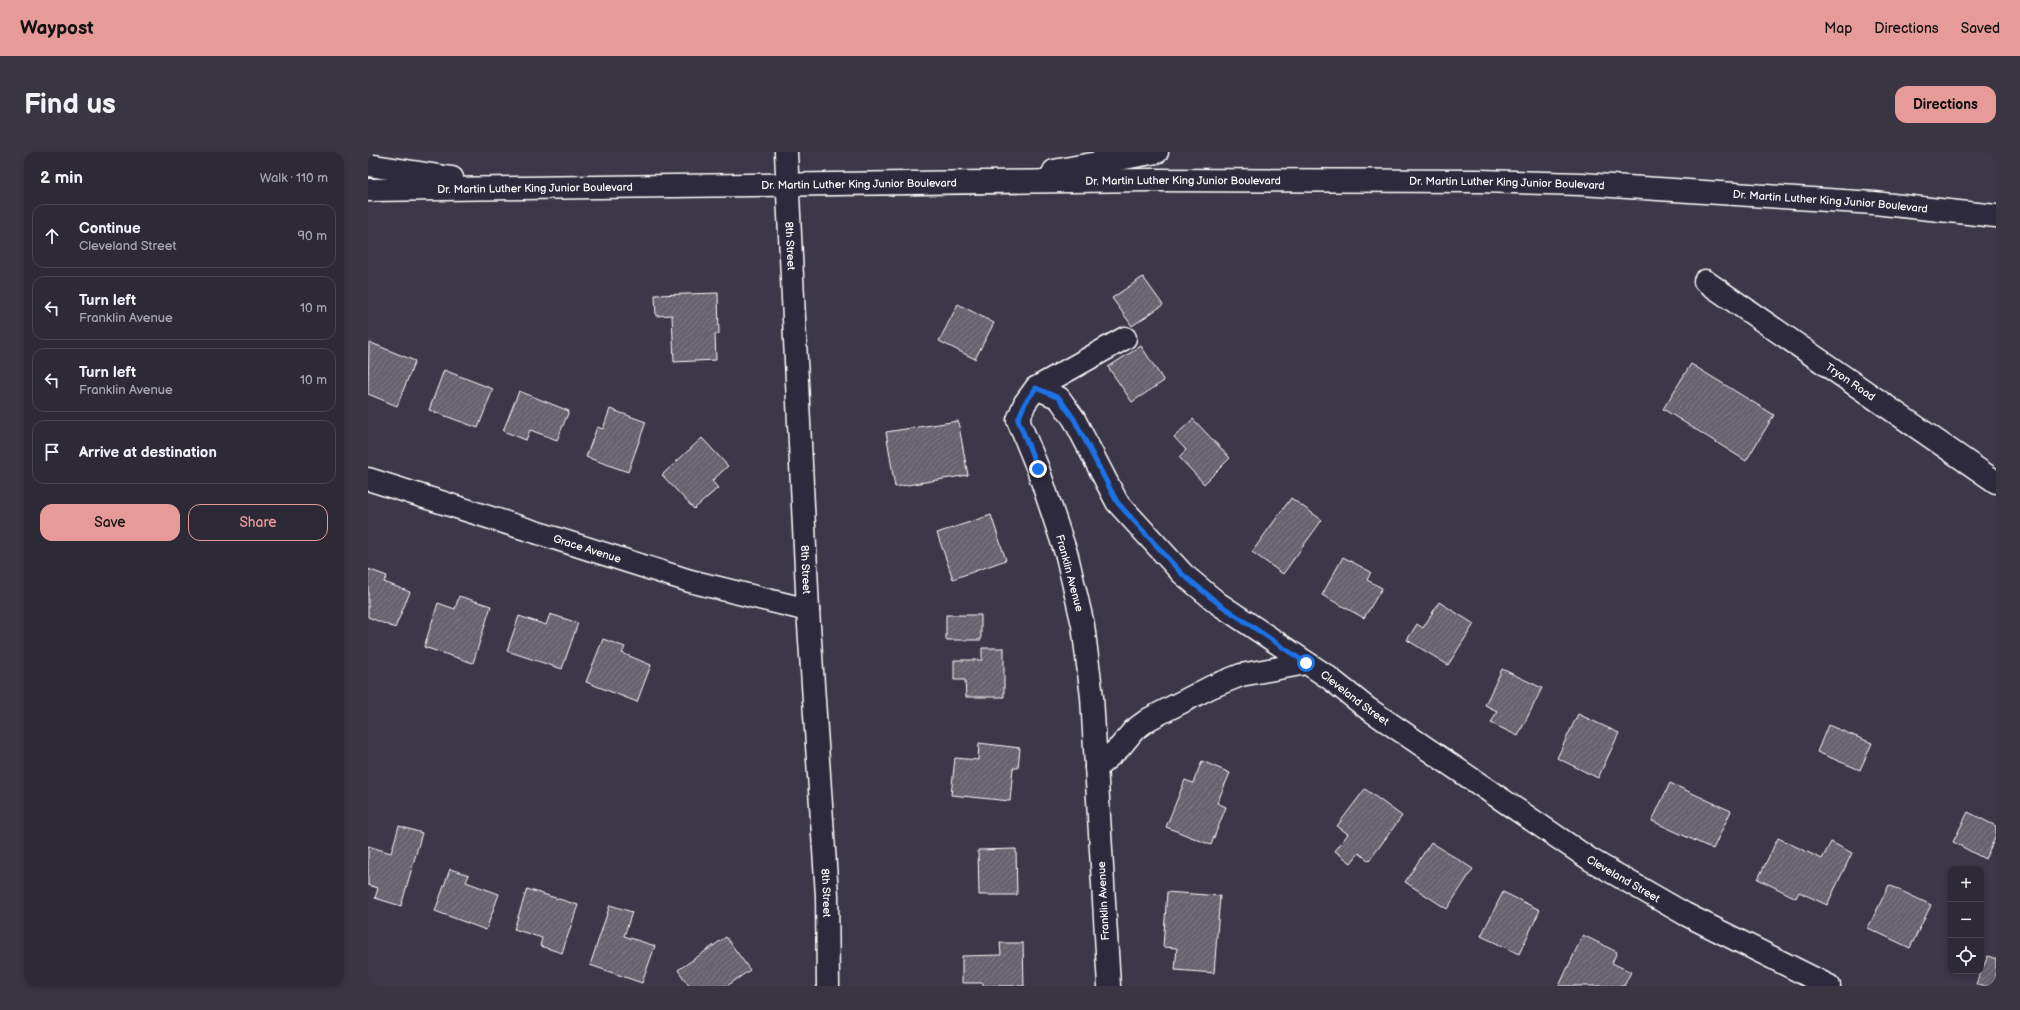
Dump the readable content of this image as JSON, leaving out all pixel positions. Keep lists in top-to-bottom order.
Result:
{
  "streets": {
    "street": [
      "Dr. Martin Luther King Junior Boulevard",
      "8th Street",
      "Tryon Road",
      "Grace Avenue",
      "Franklin Avenue",
      "Cleveland Street"
    ]
  },
  "crossings": [
    ["Dr. Martin Luther King Junior Boulevard", "8th Street"],
    ["8th Street", "Grace Avenue"],
    ["Franklin Avenue", "Cleveland Street"]
  ],
  "page": {
    "header": "Waypost",
    "nav": ["Map", "Directions", "Saved"],
    "buttons": [
      "Directions",
      ["Save", "Share"]
    ],
    "title": "Find us",
    "heading": ["2 min", "Walk · 110 m"],
    "list": [
      ["Continue", "Cleveland Street", "90 m"],
      ["Turn left", "Franklin Avenue", "10 m"],
      ["Turn left", "Franklin Avenue", "10 m"],
      "Arrive at destination"
    ],
    "map_buttons": ["+", "−"]
  }
}
